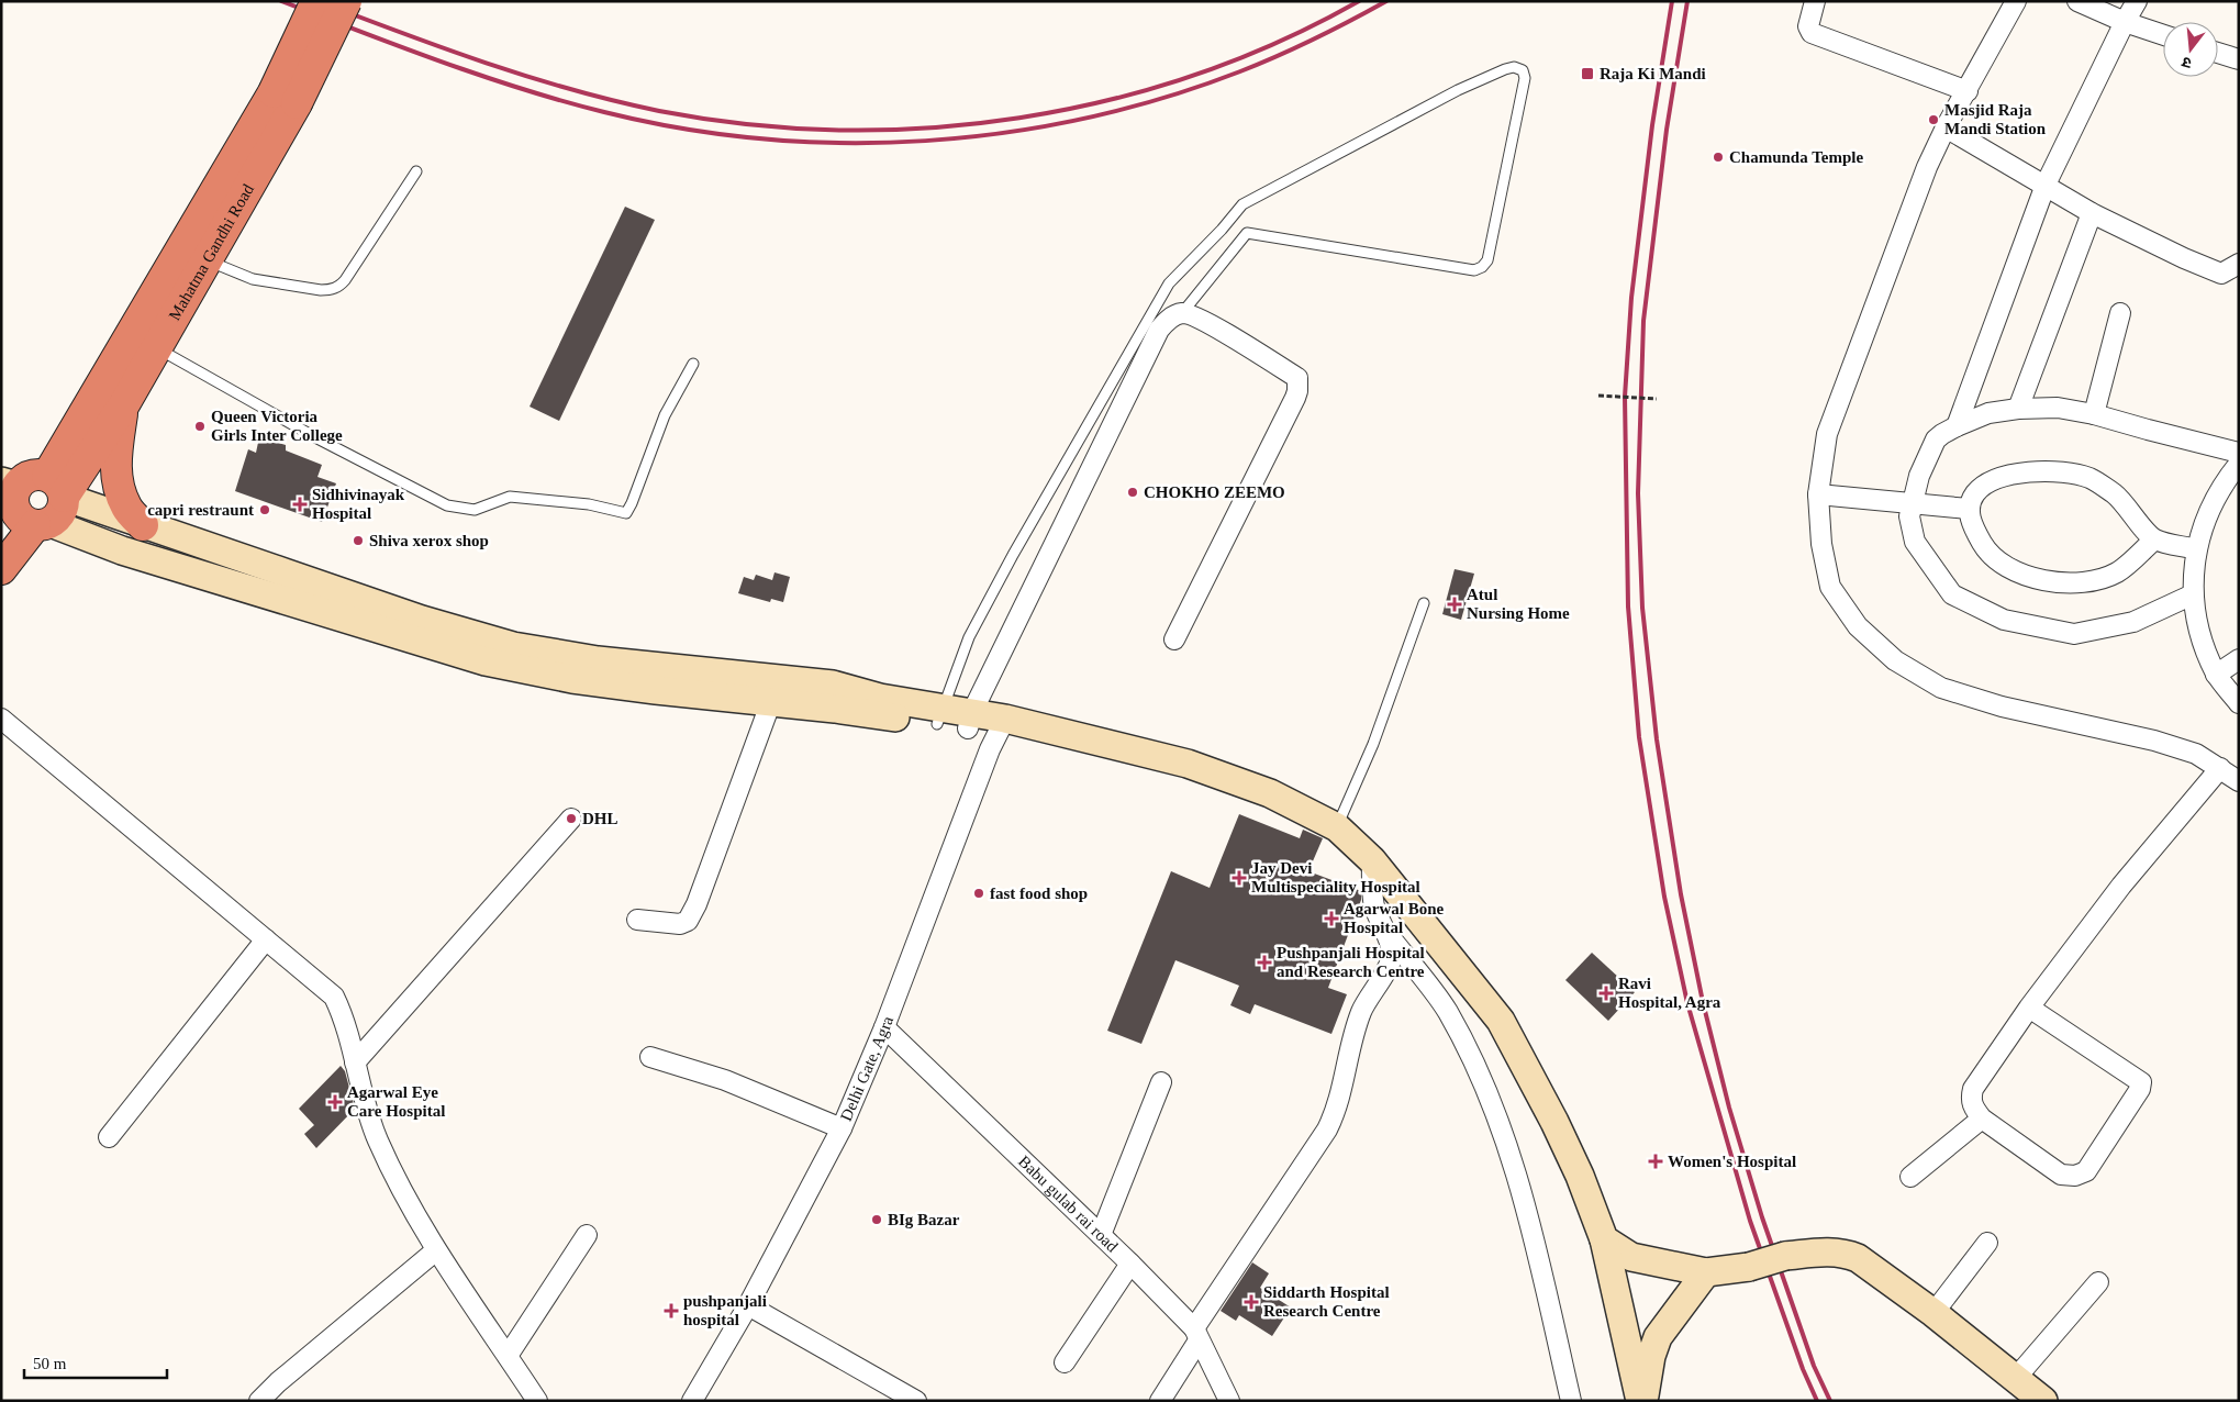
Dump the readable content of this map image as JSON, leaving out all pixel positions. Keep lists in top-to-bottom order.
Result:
{
  "streets": {
    "highway": ["Mahatma Gandhi Road"],
    "street": ["Delhi Gate, Agra", "Babu gulab rai road"]
  },
  "crossings": [
    ["Delhi Gate, Agra", "Babu gulab rai road"]
  ],
  "places": {
    "transit": ["Raja Ki Mandi"],
    "other": [
      "Masjid Raja Mandi Station",
      "Chamunda Temple",
      "Queen Victoria Girls Inter College",
      "CHOKHO ZEEMO",
      "capri restraunt",
      "Shiva xerox shop",
      "DHL",
      "fast food shop",
      "BIg Bazar"
    ],
    "health": [
      "Sidhivinayak Hospital",
      "Atul Nursing Home",
      "Jay Devi Multispeciality Hospital",
      "Agarwal Bone Hospital",
      "Pushpanjali Hospital and Research Centre",
      "Ravi Hospital, Agra",
      "Agarwal Eye Care Hospital",
      "Women's Hospital",
      "Siddarth Hospital Research Centre",
      "pushpanjali hospital"
    ]
  },
  "scale_bar": "50 m",
  "north": "bottom"
}
